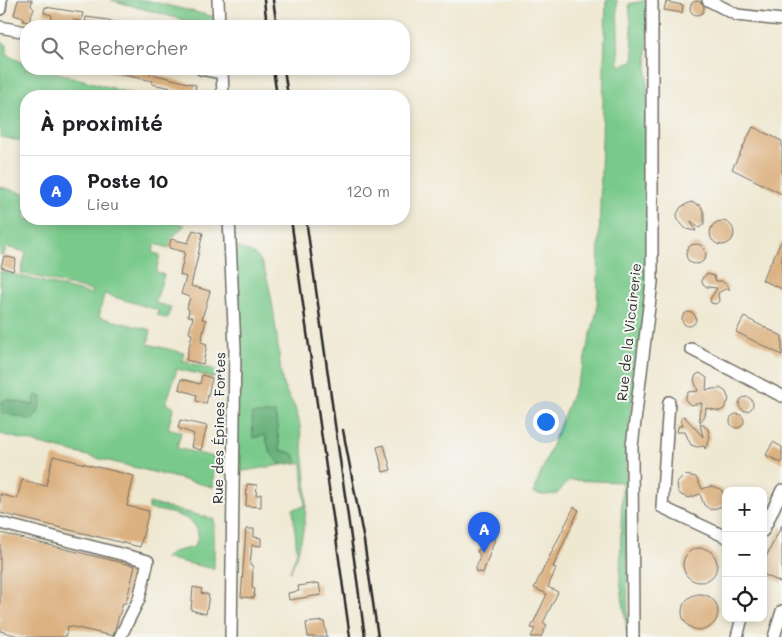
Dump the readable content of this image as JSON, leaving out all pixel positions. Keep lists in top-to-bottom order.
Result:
{
  "streets": {
    "street": ["Rue de la Vicairerie", "Rue des Épines Fortes"]
  },
  "page": {
    "search": "Rechercher",
    "heading": "À proximité",
    "list": [
      {
        "mark": "A",
        "name": "Poste 10",
        "note": "Lieu",
        "value": "120 m"
      }
    ],
    "map_buttons": ["+", "−"],
    "pins": "A"
  }
}
